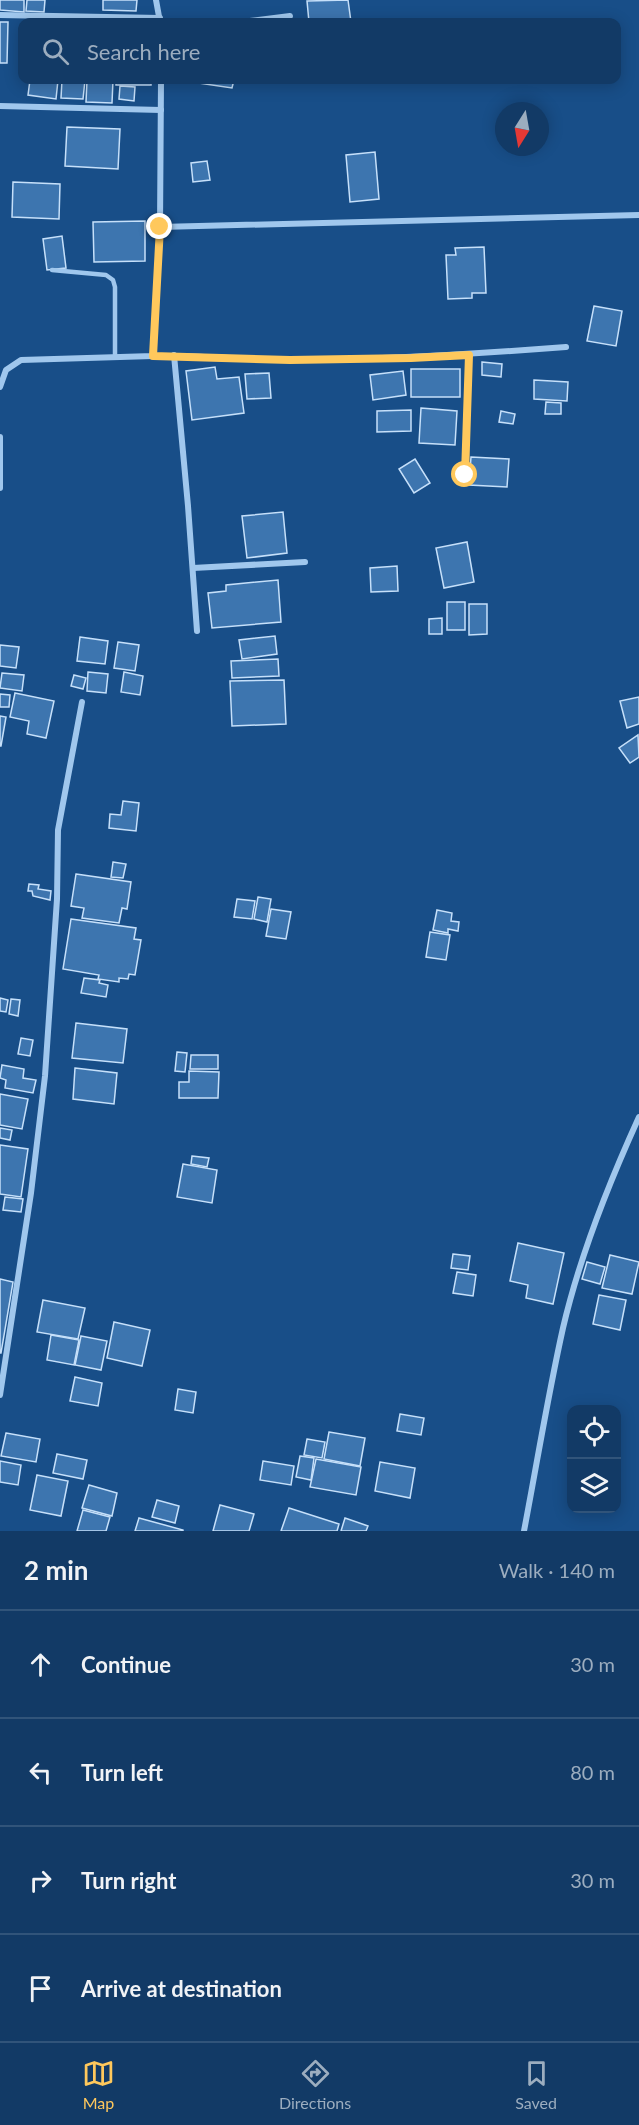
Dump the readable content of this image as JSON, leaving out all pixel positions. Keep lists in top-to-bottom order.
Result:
{
  "north": "bottom",
  "page": {
    "search": "Search here",
    "heading": ["2 min", "Walk · 140 m"],
    "list": [
      ["Continue", "30 m"],
      ["Turn left", "80 m"],
      ["Turn right", "30 m"],
      "Arrive at destination"
    ],
    "nav": ["Map", "Directions", "Saved"]
  }
}
